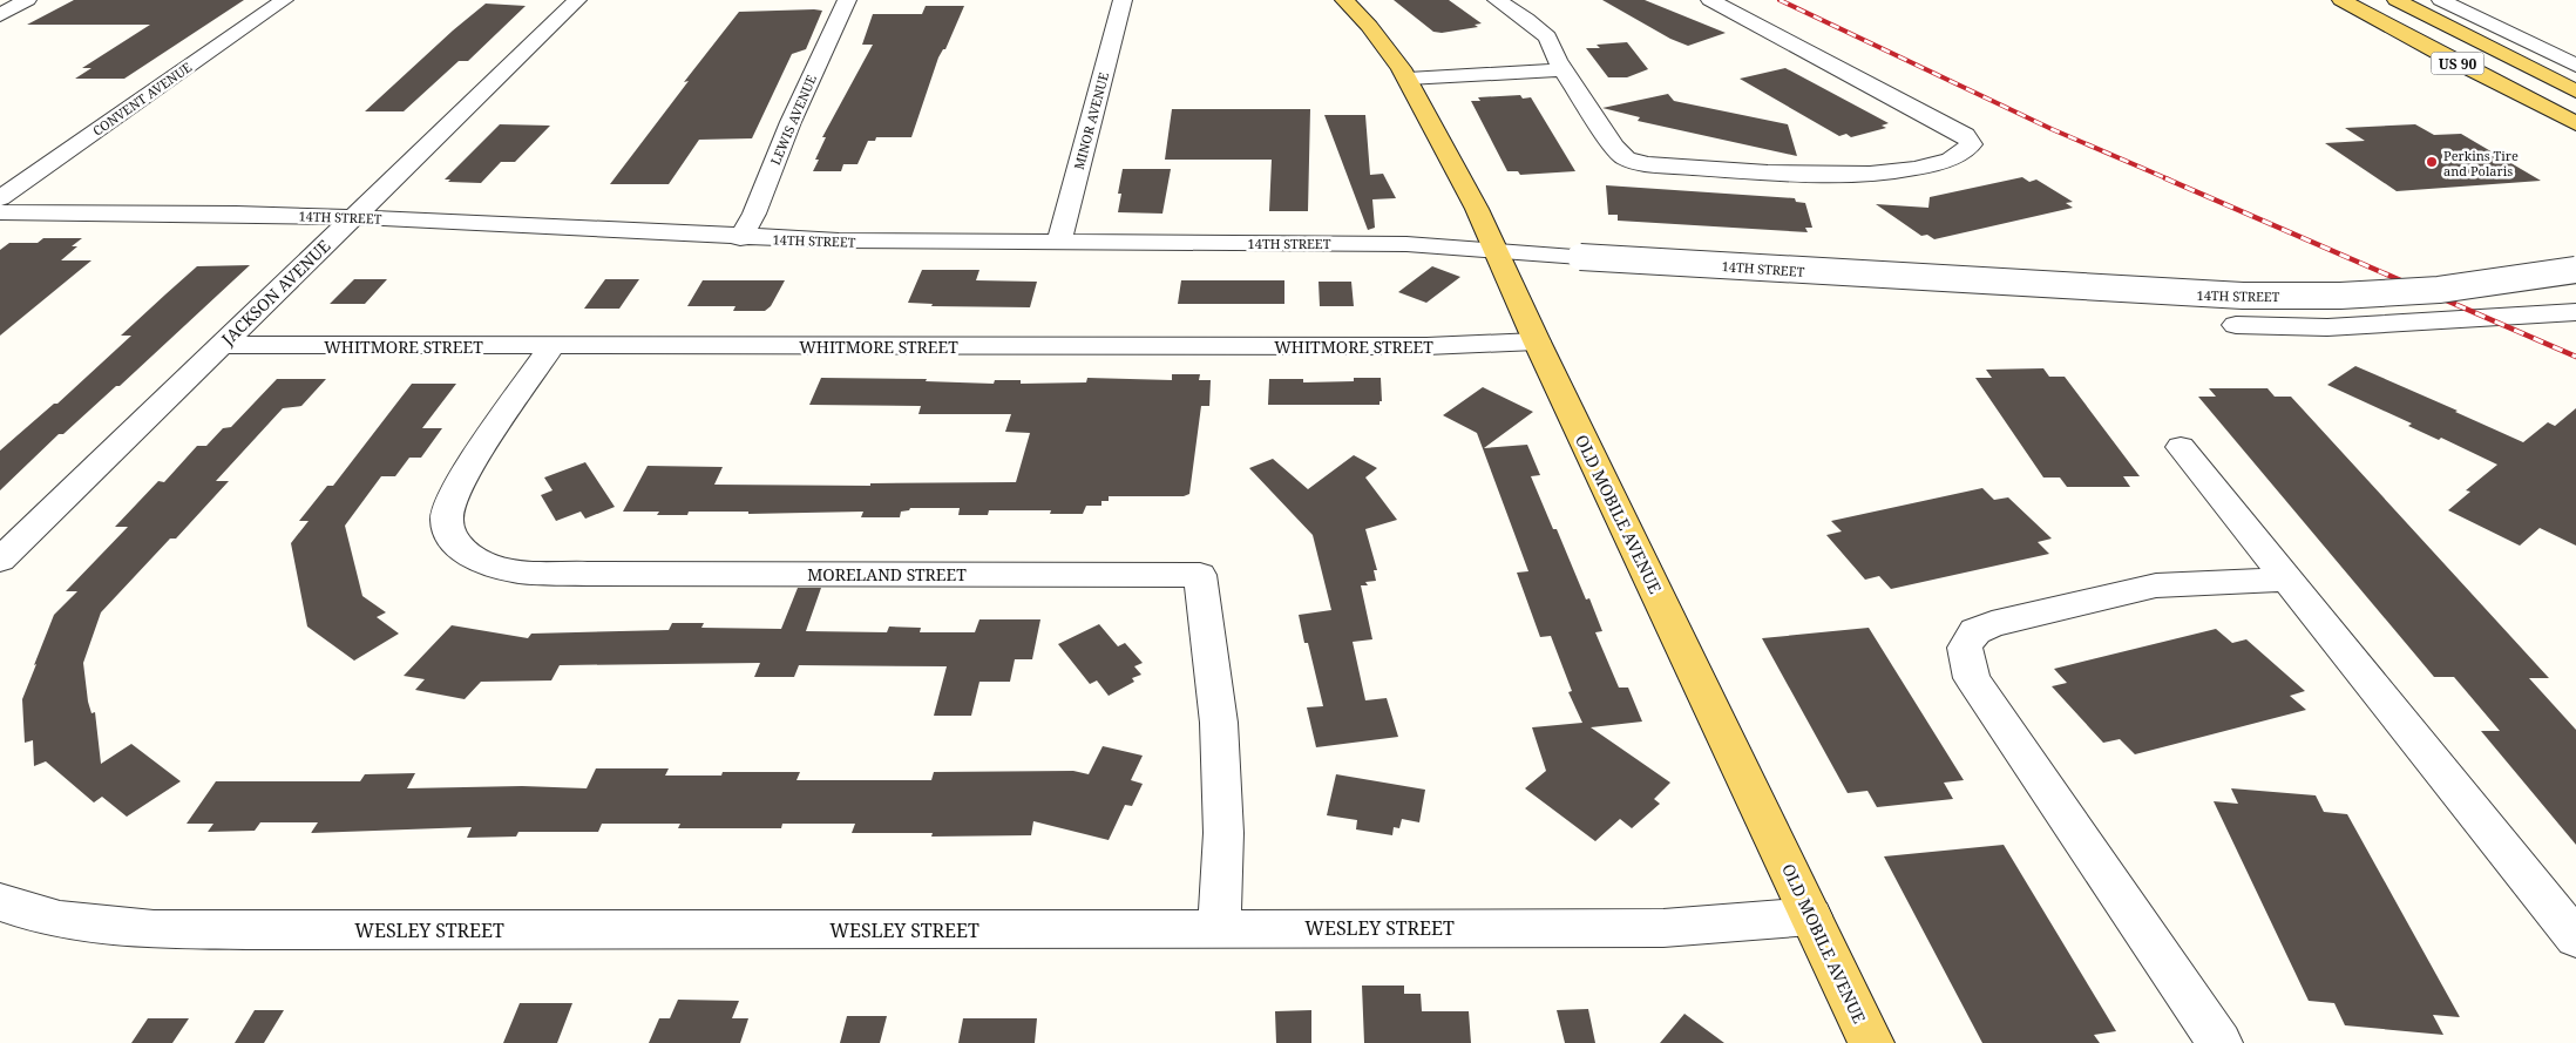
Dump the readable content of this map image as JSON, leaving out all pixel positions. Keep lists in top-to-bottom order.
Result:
{
  "streets": {
    "main road": ["US 90", "OLD MOBILE AVENUE"],
    "street": [
      "CONVENT AVENUE",
      "LEWIS AVENUE",
      "MINOR AVENUE",
      "14TH STREET",
      "JACKSON AVENUE",
      "WHITMORE STREET",
      "MORELAND STREET",
      "WESLEY STREET"
    ]
  },
  "crossings": [
    ["LEWIS AVENUE", "14TH STREET"],
    ["MINOR AVENUE", "14TH STREET"],
    ["14TH STREET", "JACKSON AVENUE"],
    ["14TH STREET", "OLD MOBILE AVENUE"],
    ["JACKSON AVENUE", "WHITMORE STREET"],
    ["WHITMORE STREET", "OLD MOBILE AVENUE"],
    ["WHITMORE STREET", "MORELAND STREET"],
    ["OLD MOBILE AVENUE", "WESLEY STREET"],
    ["MORELAND STREET", "WESLEY STREET"]
  ],
  "places": ["Perkins Tire and Polaris"]
}
